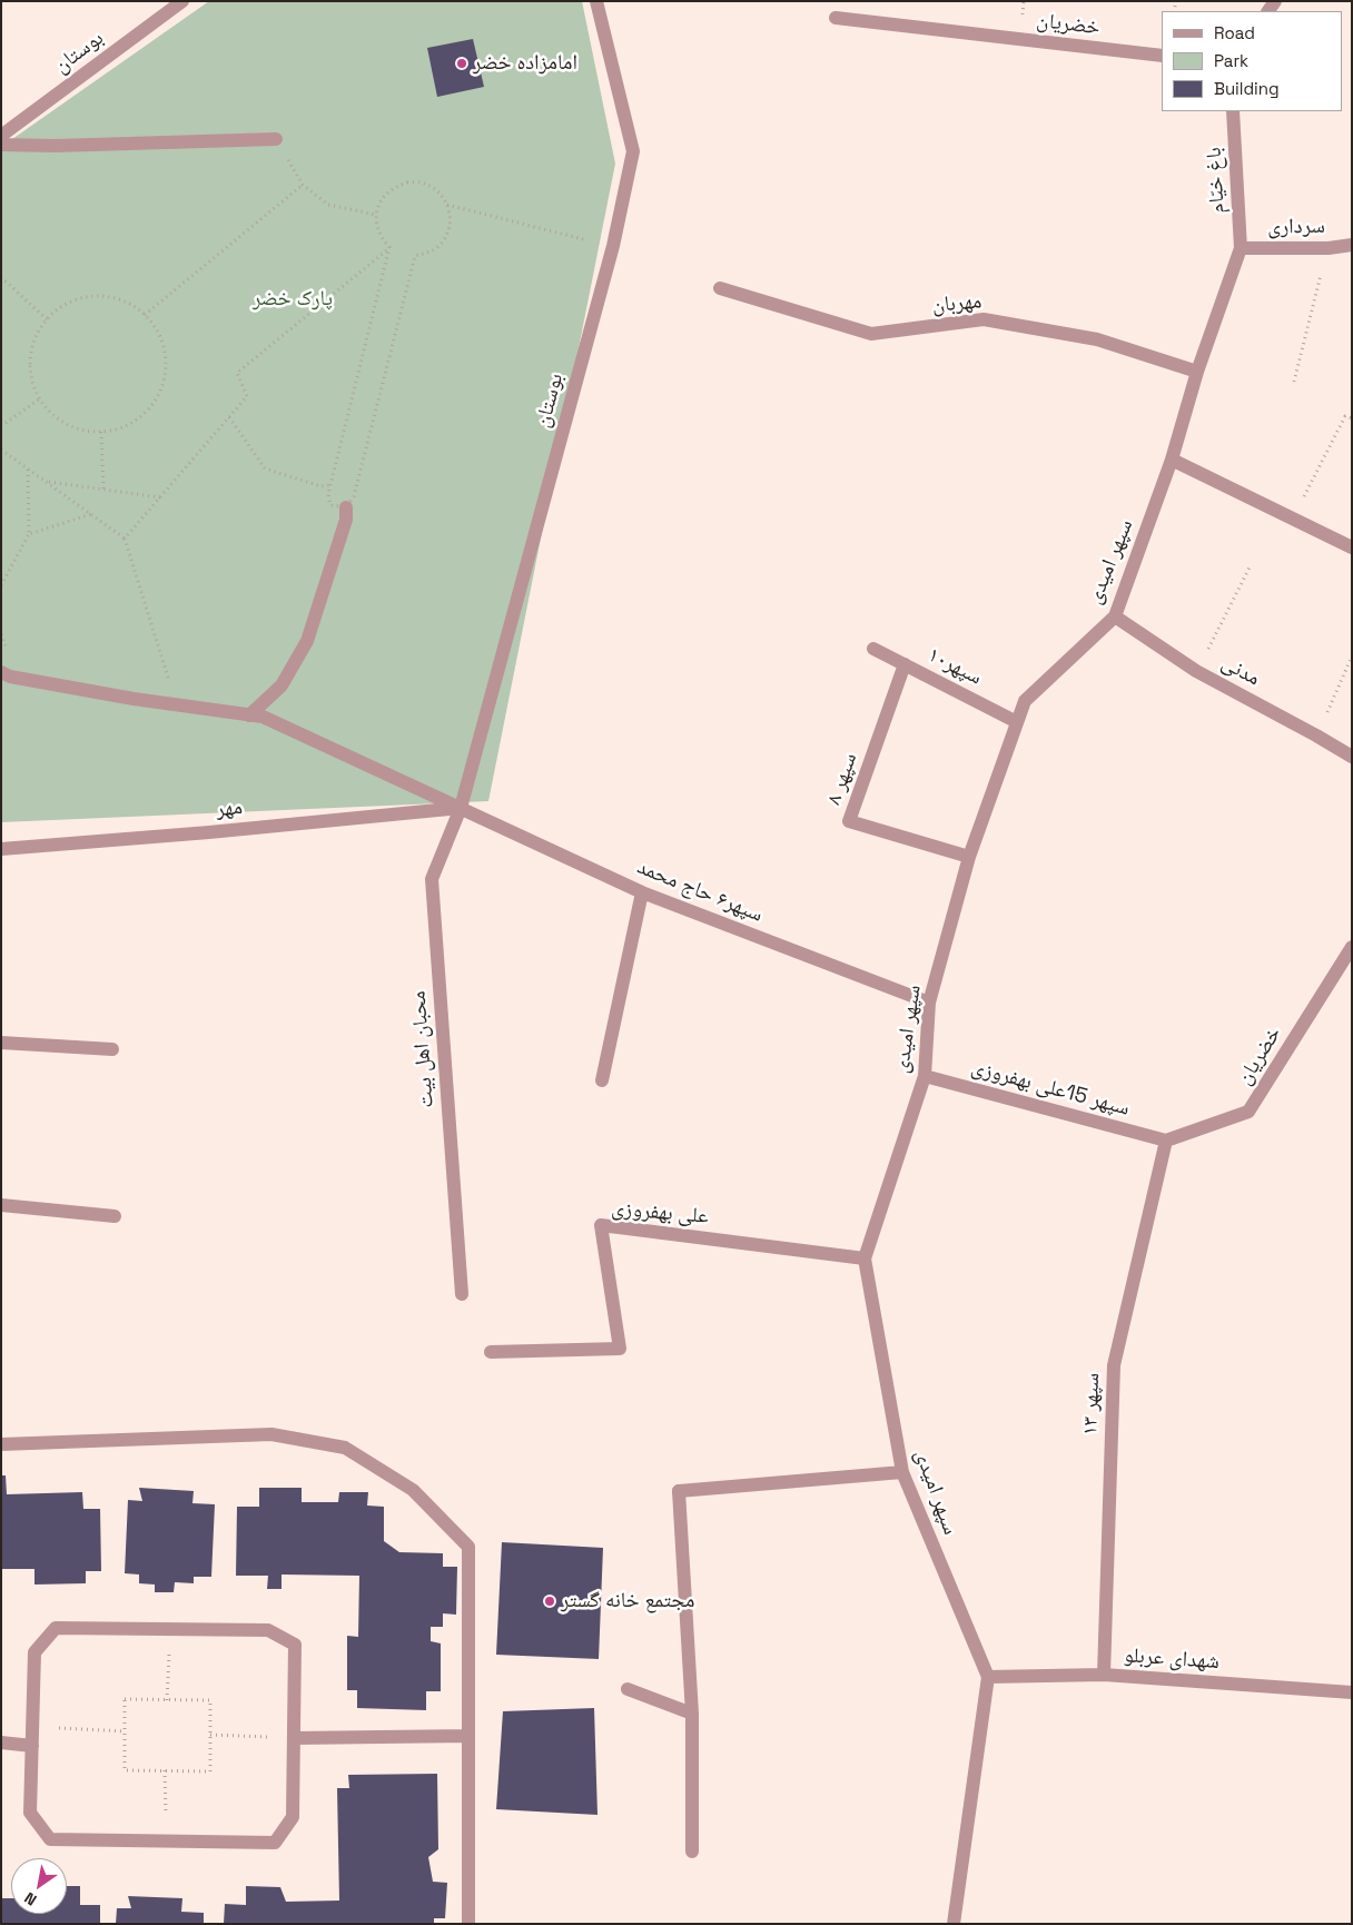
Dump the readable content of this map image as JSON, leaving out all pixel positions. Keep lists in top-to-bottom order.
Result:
{
  "streets": {
    "street": [
      "خضریان",
      "بوستان",
      "باغ خیّام",
      "سرداری",
      "مهربان",
      "سپهر امیدی",
      "سپهر۱۰",
      "مدنی",
      "سپهر ۸",
      "مهر",
      "سپهر۶ حاج محمد",
      "محبان اهل بیت",
      "سپهر 15علی بهفروزی",
      "علی بهفروزی",
      "سپهر ۱۳",
      "شهدای عربلو"
    ]
  },
  "crossings": [
    ["خضریان", "سپهر 15علی بهفروزی"],
    ["خضریان", "سپهر ۱۳"],
    ["بوستان", "مهر"],
    ["بوستان", "سپهر۶ حاج محمد"],
    ["بوستان", "محبان اهل بیت"],
    ["باغ خیّام", "سرداری"],
    ["باغ خیّام", "سپهر امیدی"],
    ["سرداری", "سپهر امیدی"],
    ["مهربان", "سپهر امیدی"],
    ["سپهر امیدی", "سپهر۱۰"],
    ["سپهر امیدی", "مدنی"],
    ["سپهر امیدی", "سپهر ۸"],
    ["سپهر امیدی", "سپهر۶ حاج محمد"],
    ["سپهر امیدی", "سپهر 15علی بهفروزی"],
    ["سپهر امیدی", "علی بهفروزی"],
    ["سپهر امیدی", "شهدای عربلو"],
    ["سپهر۱۰", "سپهر ۸"],
    ["مهر", "سپهر۶ حاج محمد"],
    ["مهر", "محبان اهل بیت"],
    ["سپهر۶ حاج محمد", "محبان اهل بیت"],
    ["سپهر 15علی بهفروزی", "سپهر ۱۳"],
    ["سپهر ۱۳", "شهدای عربلو"]
  ],
  "parks": ["پارک خضر"],
  "places": ["امامزاده خضر", "مجتمع خانه گستر"],
  "legend": ["Road", "Park", "Building"],
  "north": "bottom left"
}
